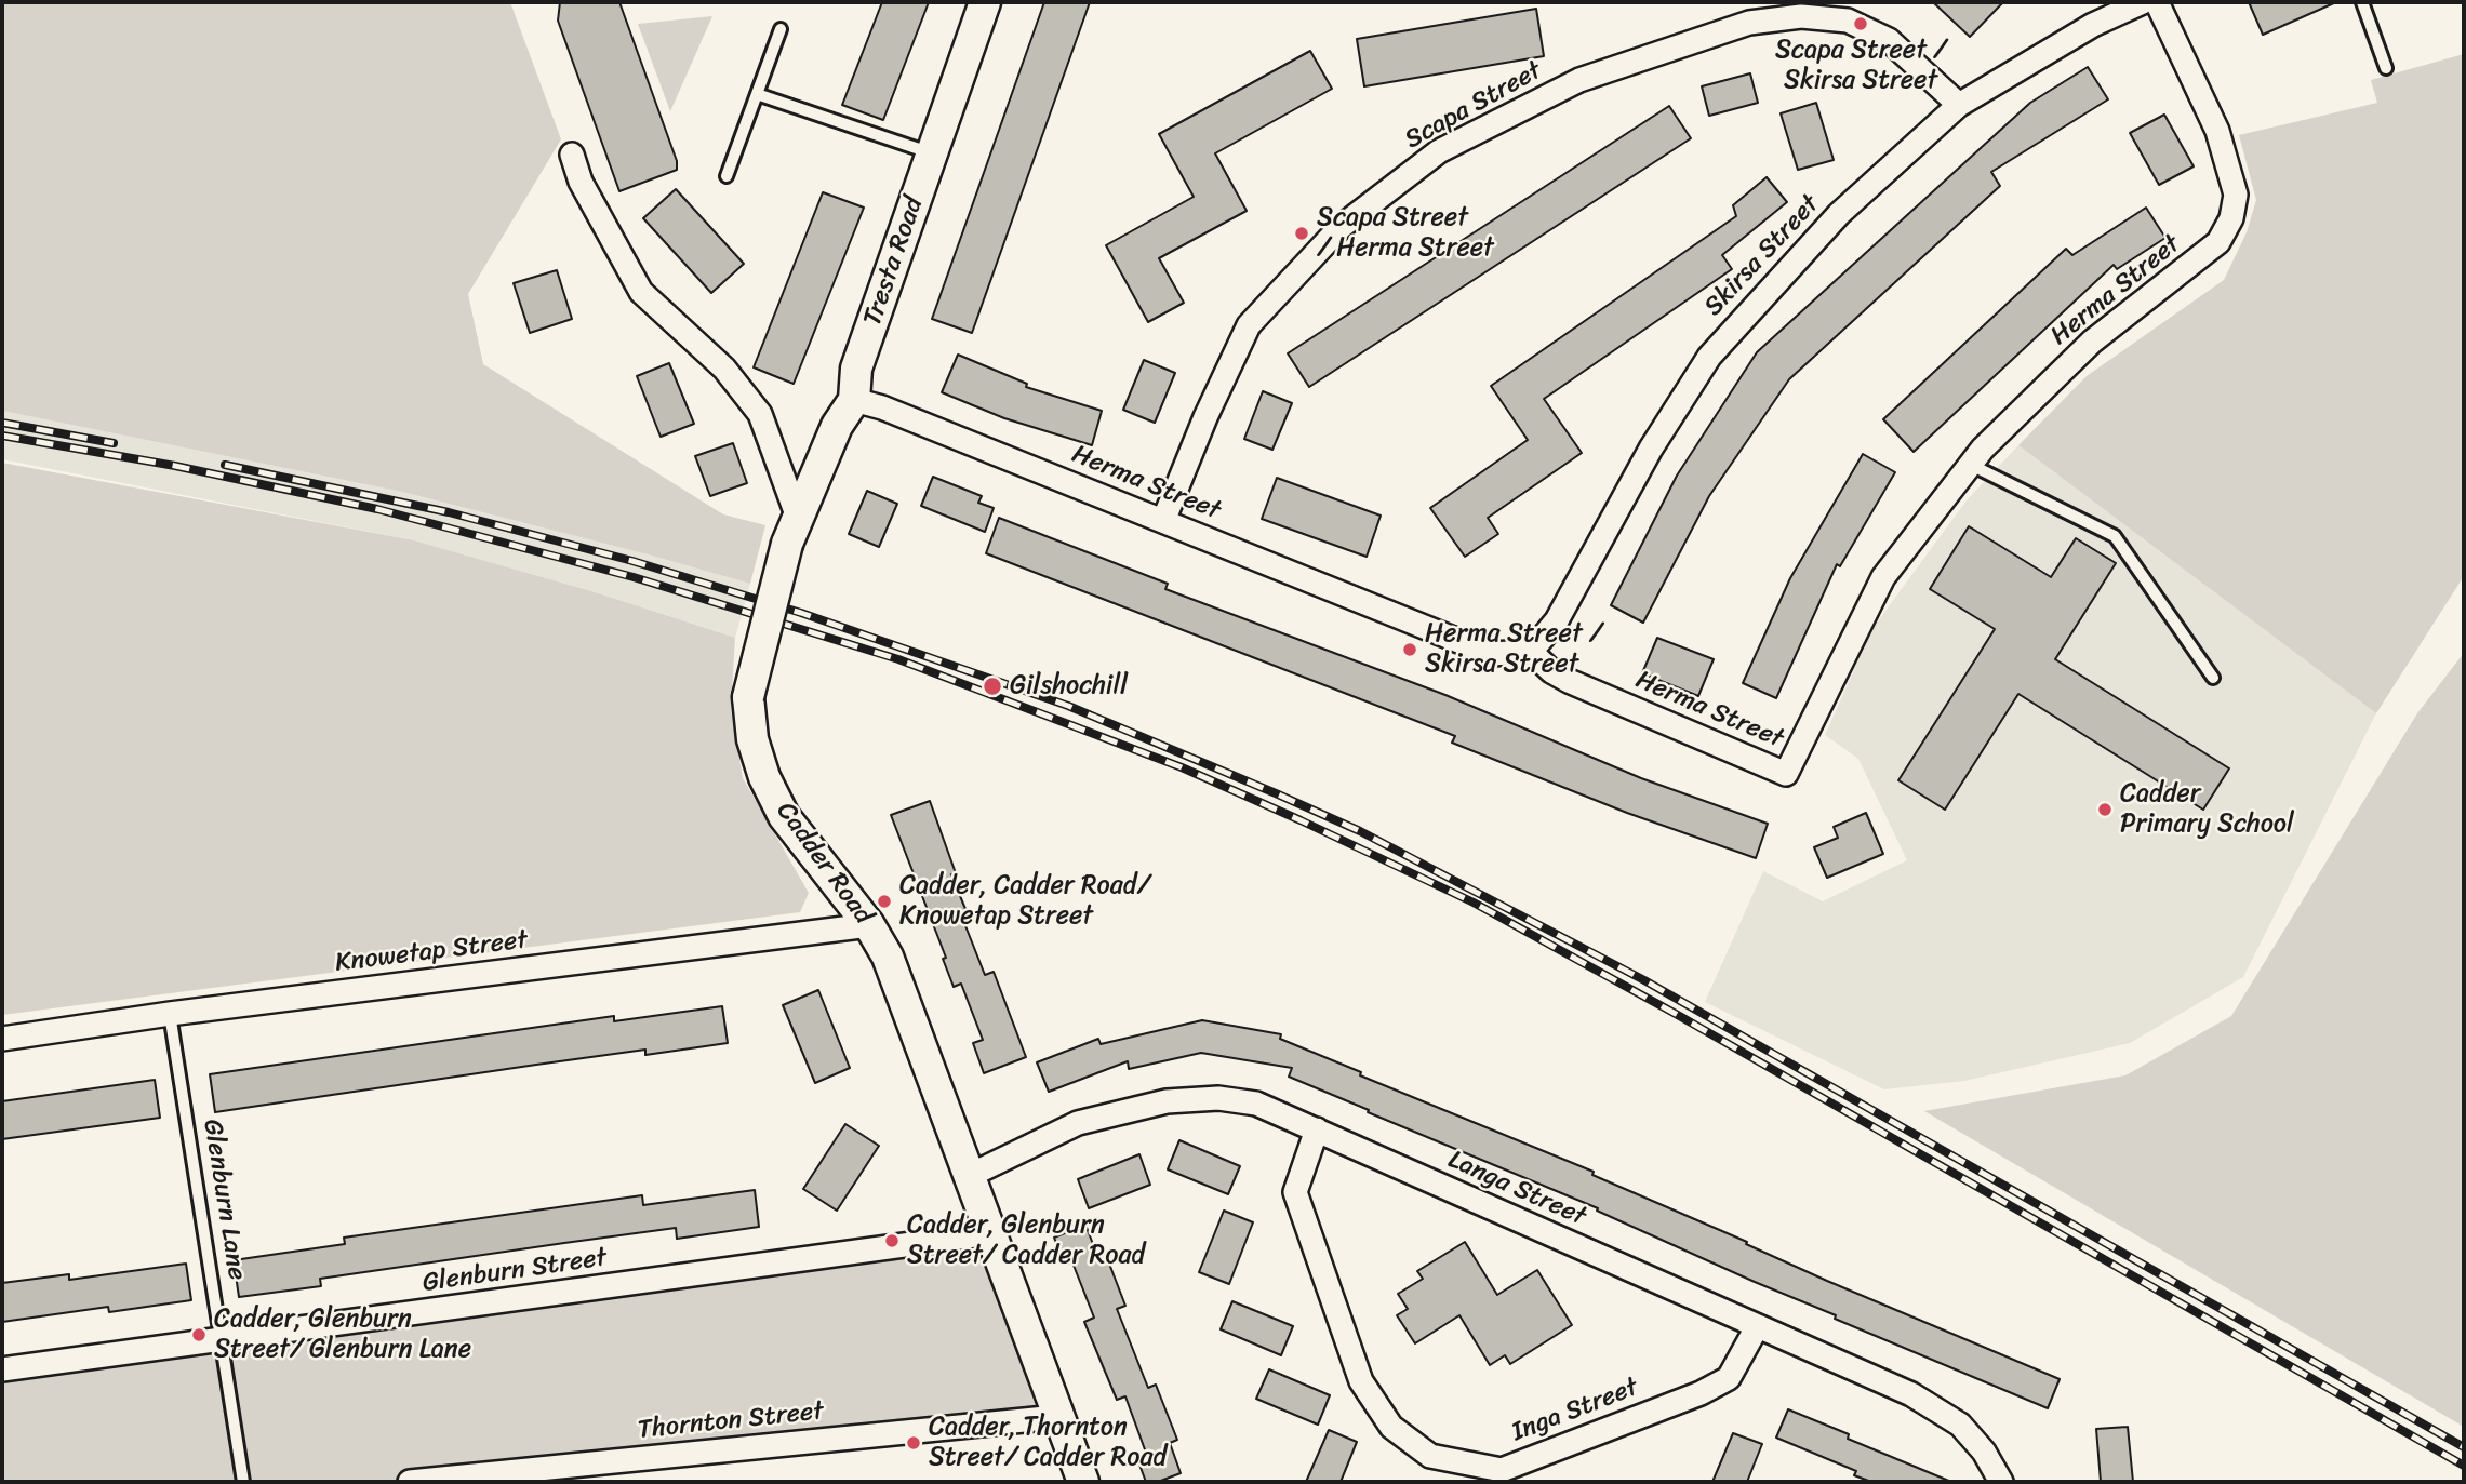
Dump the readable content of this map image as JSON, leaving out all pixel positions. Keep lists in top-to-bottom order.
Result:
{
  "streets": {
    "street": [
      "Scapa Street",
      "Skirsa Street",
      "Tresta Road",
      "Herma Street",
      "Cadder Road",
      "Knowetap Street",
      "Langa Street",
      "Glenburn Street",
      "Inga Street",
      "Thornton Street"
    ],
    "lane": ["Glenburn Lane"]
  },
  "crossings": [
    ["Scapa Street", "Skirsa Street"],
    ["Scapa Street", "Herma Street"],
    ["Skirsa Street", "Herma Street"],
    ["Tresta Road", "Herma Street"],
    ["Tresta Road", "Cadder Road"],
    ["Cadder Road", "Knowetap Street"],
    ["Cadder Road", "Langa Street"],
    ["Cadder Road", "Glenburn Street"],
    ["Cadder Road", "Thornton Street"],
    ["Knowetap Street", "Glenburn Lane"],
    ["Langa Street", "Inga Street"],
    ["Glenburn Lane", "Glenburn Street"]
  ],
  "places": [
    "Scapa Street / Skirsa Street",
    "Scapa Street / Herma Street",
    "Herma Street / Skirsa Street",
    "Gilshochill",
    "Cadder Primary School",
    "Cadder, Cadder Road/ Knowetap Street",
    "Cadder, Glenburn Street/ Cadder Road",
    "Cadder, Glenburn Street/ Glenburn Lane",
    "Cadder, Thornton Street/ Cadder Road"
  ]
}
